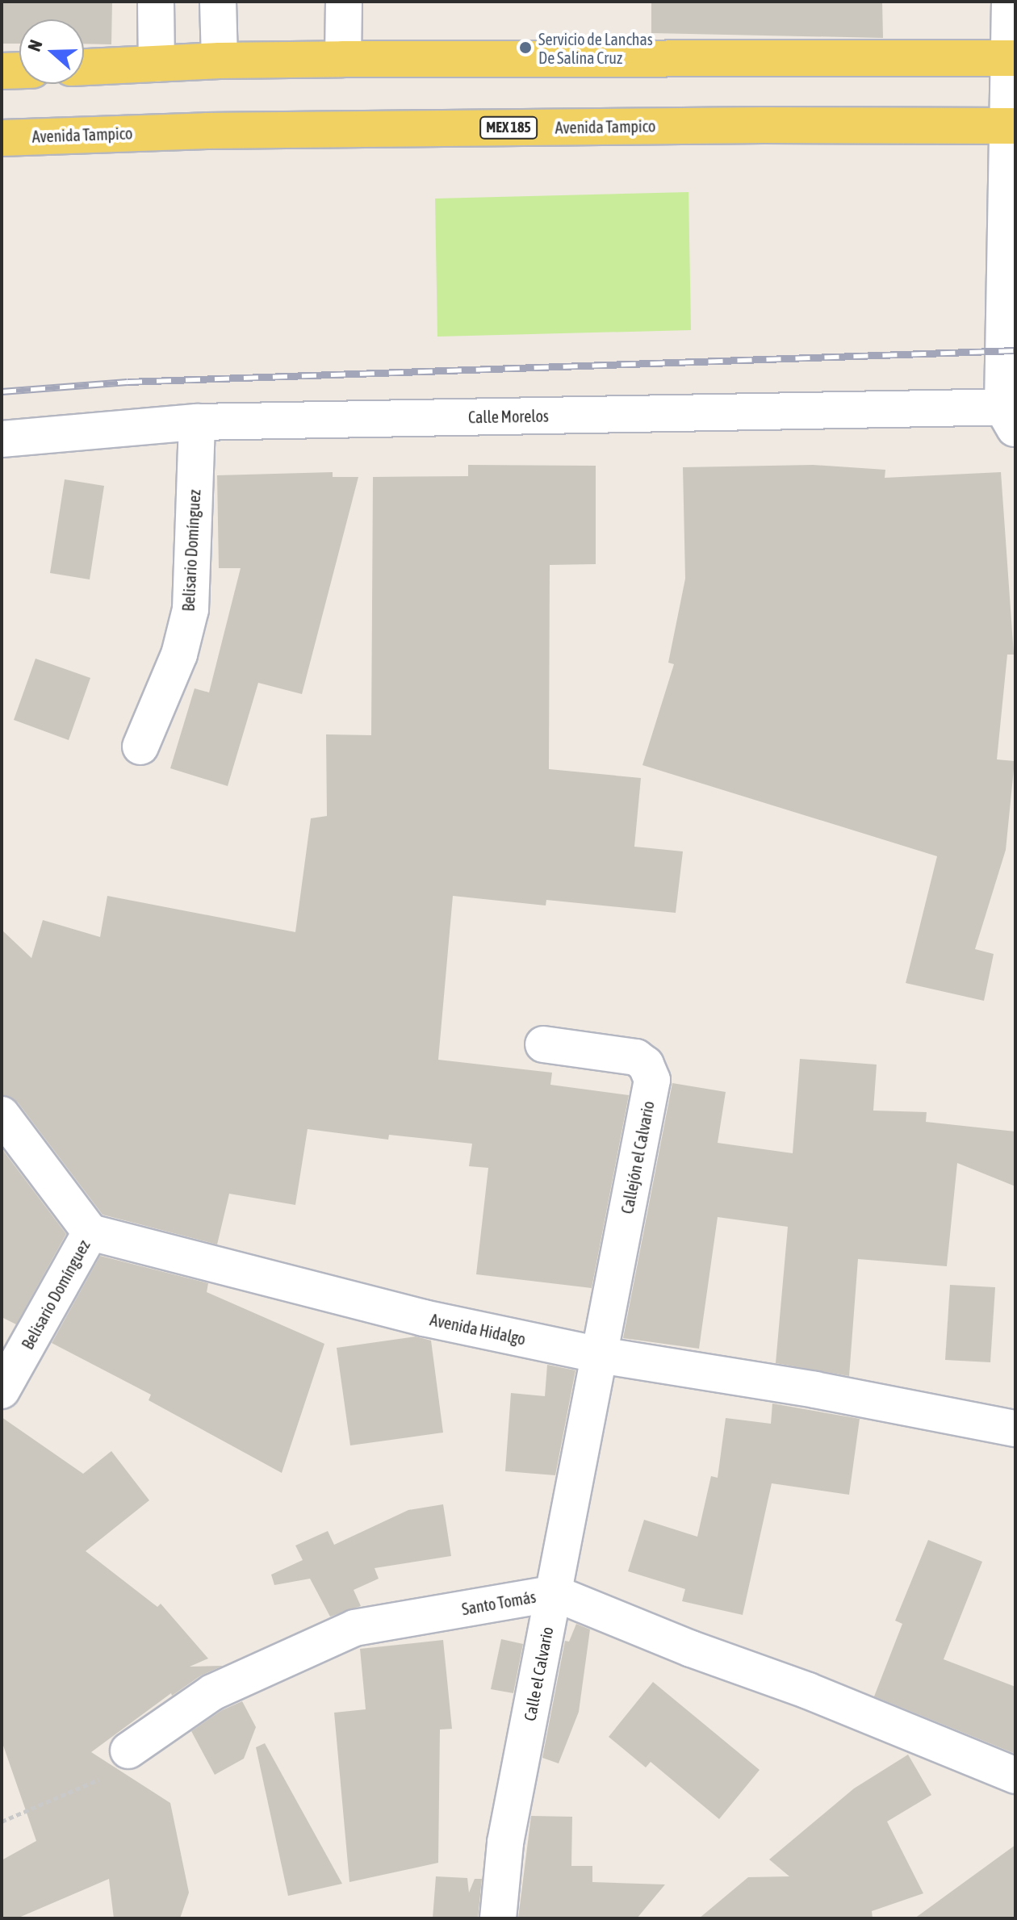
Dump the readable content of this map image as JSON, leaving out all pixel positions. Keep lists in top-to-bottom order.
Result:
{
  "streets": {
    "main road": ["Avenida Tampico", "MEX 185"],
    "street": [
      "Calle Morelos",
      "Belisario Domínguez",
      "Callejón el Calvario",
      "Avenida Hidalgo",
      "Santo Tomás",
      "Calle el Calvario"
    ]
  },
  "crossings": [
    ["Calle Morelos", "Belisario Domínguez"],
    ["Belisario Domínguez", "Avenida Hidalgo"],
    ["Callejón el Calvario", "Avenida Hidalgo"],
    ["Callejón el Calvario", "Calle el Calvario"],
    ["Avenida Hidalgo", "Calle el Calvario"],
    ["Santo Tomás", "Calle el Calvario"]
  ],
  "places": ["Servicio de Lanchas De Salina Cruz"],
  "north": "left"
}
